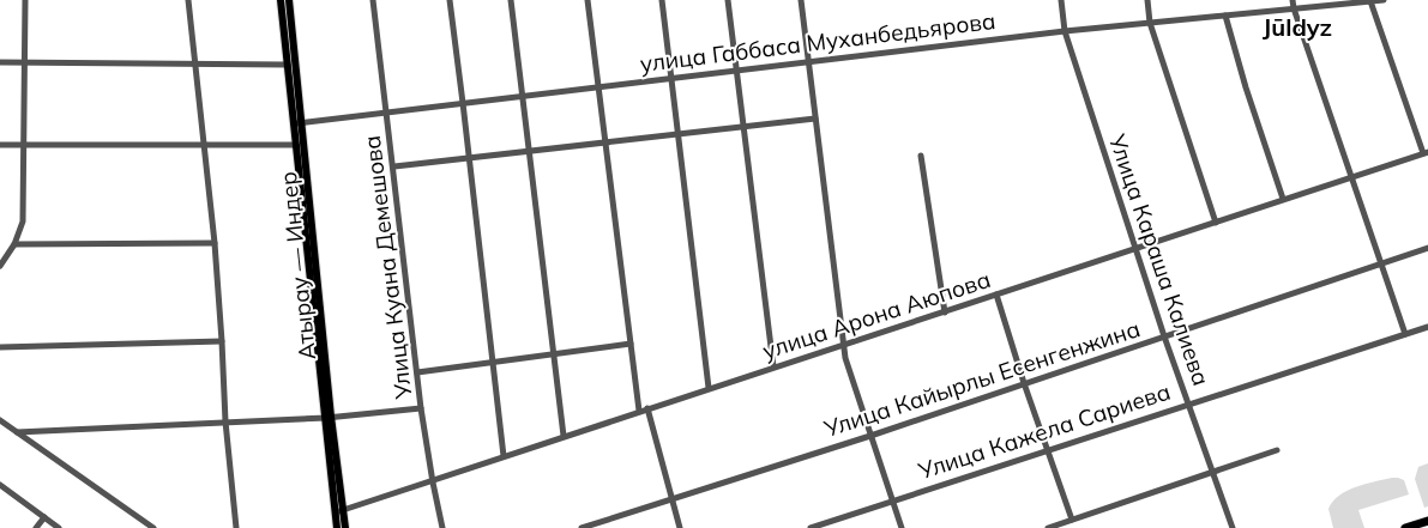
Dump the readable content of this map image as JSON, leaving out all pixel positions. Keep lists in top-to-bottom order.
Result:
{
  "streets": {
    "main road": ["Атырау — Индер"],
    "street": [
      "улица Габбаса Муханбедьярова",
      "Улица Караша Калиева",
      "Улица Куана Демешова",
      "улица Арона Аюпова",
      "Улица Кайырлы Есенгенжина",
      "Улица Кажела Сариева"
    ]
  },
  "crossings": [
    ["улица Габбаса Муханбедьярова", "Улица Караша Калиева"],
    ["улица Габбаса Муханбедьярова", "Атырау — Индер"],
    ["улица Габбаса Муханбедьярова", "Улица Куана Демешова"],
    ["Улица Караша Калиева", "улица Арона Аюпова"],
    ["Улица Караша Калиева", "Улица Кайырлы Есенгенжина"],
    ["Улица Караша Калиева", "Улица Кажела Сариева"],
    ["Атырау — Индер", "улица Арона Аюпова"],
    ["Улица Куана Демешова", "улица Арона Аюпова"]
  ],
  "districts": ["Jūldyz"]
}
